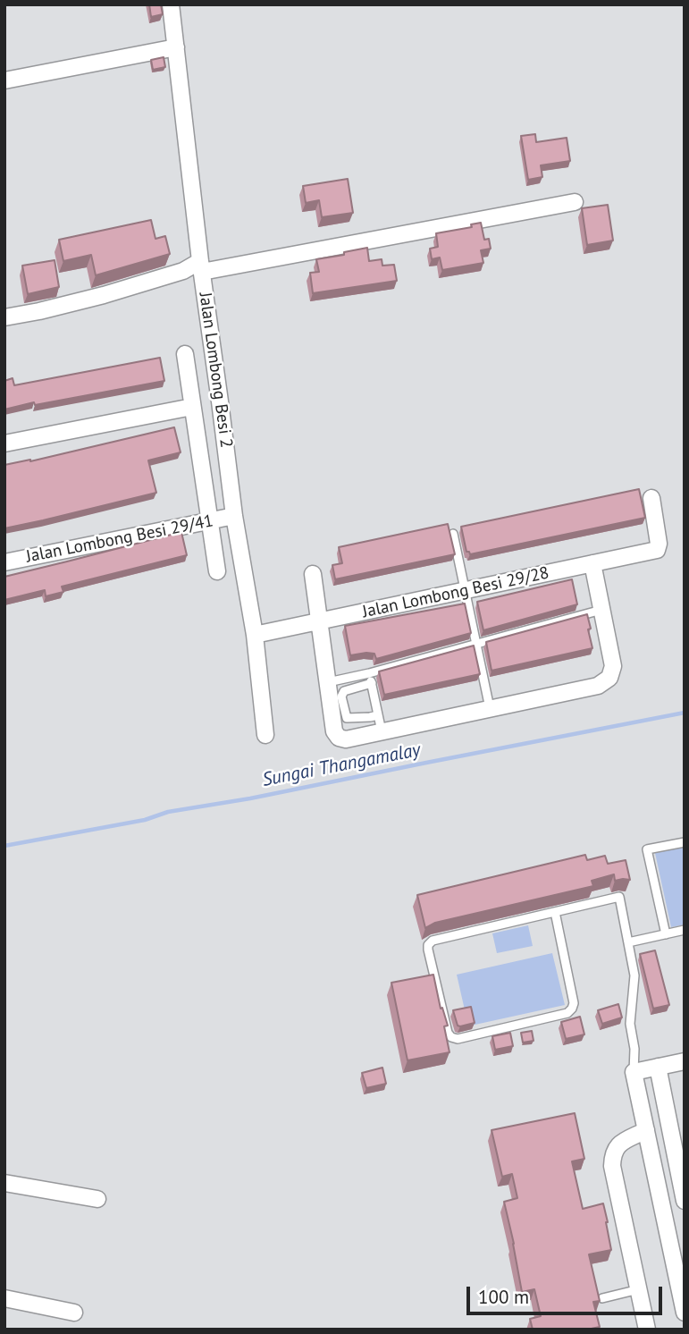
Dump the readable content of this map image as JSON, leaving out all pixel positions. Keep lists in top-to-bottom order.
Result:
{
  "streets": {
    "street": ["Jalan Lombong Besi 2", "Jalan Lombong Besi 29/41", "Jalan Lombong Besi 29/28"]
  },
  "crossings": [
    ["Jalan Lombong Besi 2", "Jalan Lombong Besi 29/41"],
    ["Jalan Lombong Besi 2", "Jalan Lombong Besi 29/28"]
  ],
  "water": ["Sungai Thangamalay"],
  "scale_bar": "100 m"
}
